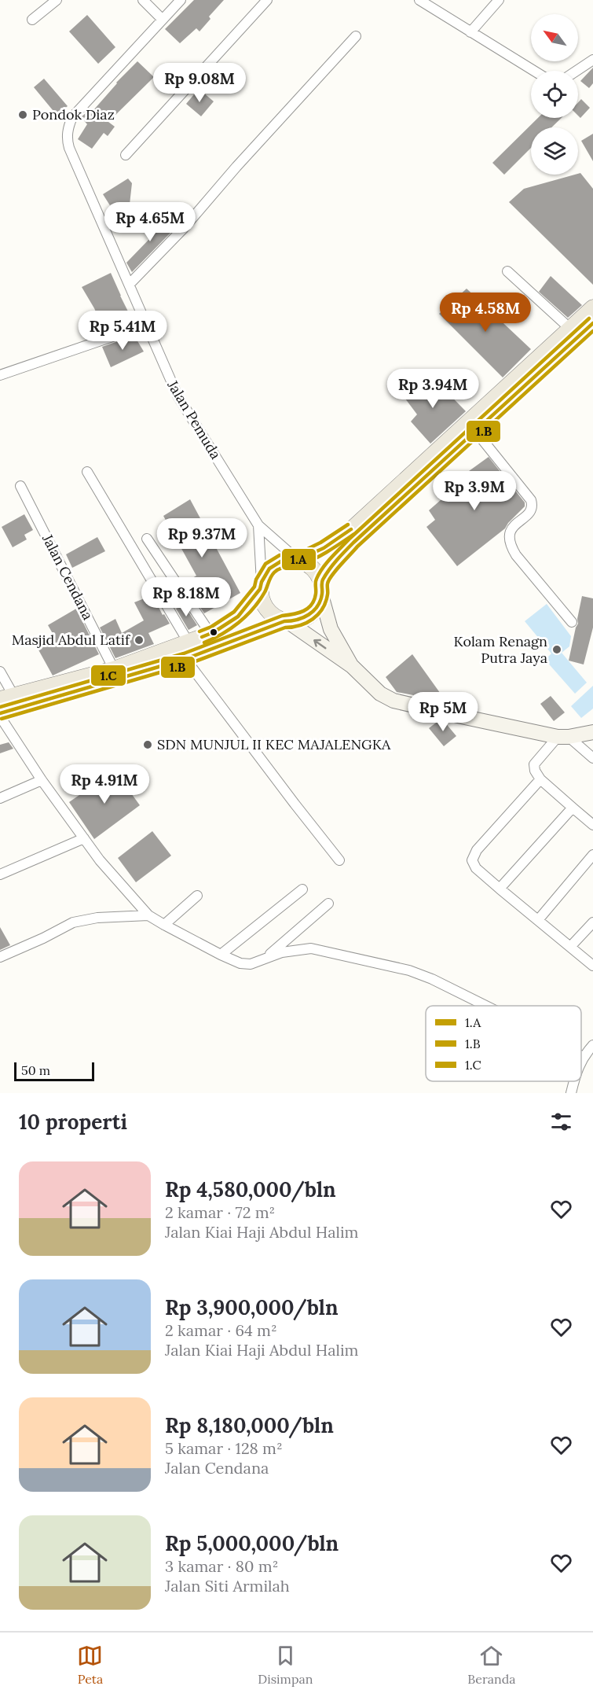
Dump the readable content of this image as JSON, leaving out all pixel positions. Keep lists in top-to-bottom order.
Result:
{
  "streets": {
    "street": ["Jalan Pemuda", "Jalan Cendana"]
  },
  "places": [
    "Pondok Diaz",
    "Masjid Abdul Latif",
    "Kolam Renagn Putra Jaya",
    "SDN MUNJUL II KEC MAJALENGKA"
  ],
  "lines": ["transit line 1.C", "transit line 1.A", "transit line 1.B"],
  "legend": ["1.A", "1.B", "1.C"],
  "scale_bar": "50 m",
  "north": "top left",
  "page": {
    "price": [
      "Rp 9.08M",
      "Rp 4.65M",
      "Rp 4.58M",
      "Rp 5.41M",
      "Rp 3.94M",
      "Rp 3.9M",
      "Rp 9.37M",
      "Rp 8.18M",
      "Rp 5M",
      "Rp 4.91M"
    ],
    "scale": "50 m",
    "heading": "10 properti",
    "list": [
      {
        "name": "Rp 4,580,000/bln",
        "note": "2 kamar · 72 m² · Jalan Kiai Haji Abdul Halim"
      },
      {
        "name": "Rp 3,900,000/bln",
        "note": "2 kamar · 64 m² · Jalan Kiai Haji Abdul Halim"
      },
      {
        "name": "Rp 8,180,000/bln",
        "note": "5 kamar · 128 m² · Jalan Cendana"
      },
      {
        "name": "Rp 5,000,000/bln",
        "note": "3 kamar · 80 m² · Jalan Siti Armilah"
      }
    ],
    "tabs": ["Peta", "Disimpan", "Beranda"]
  }
}
